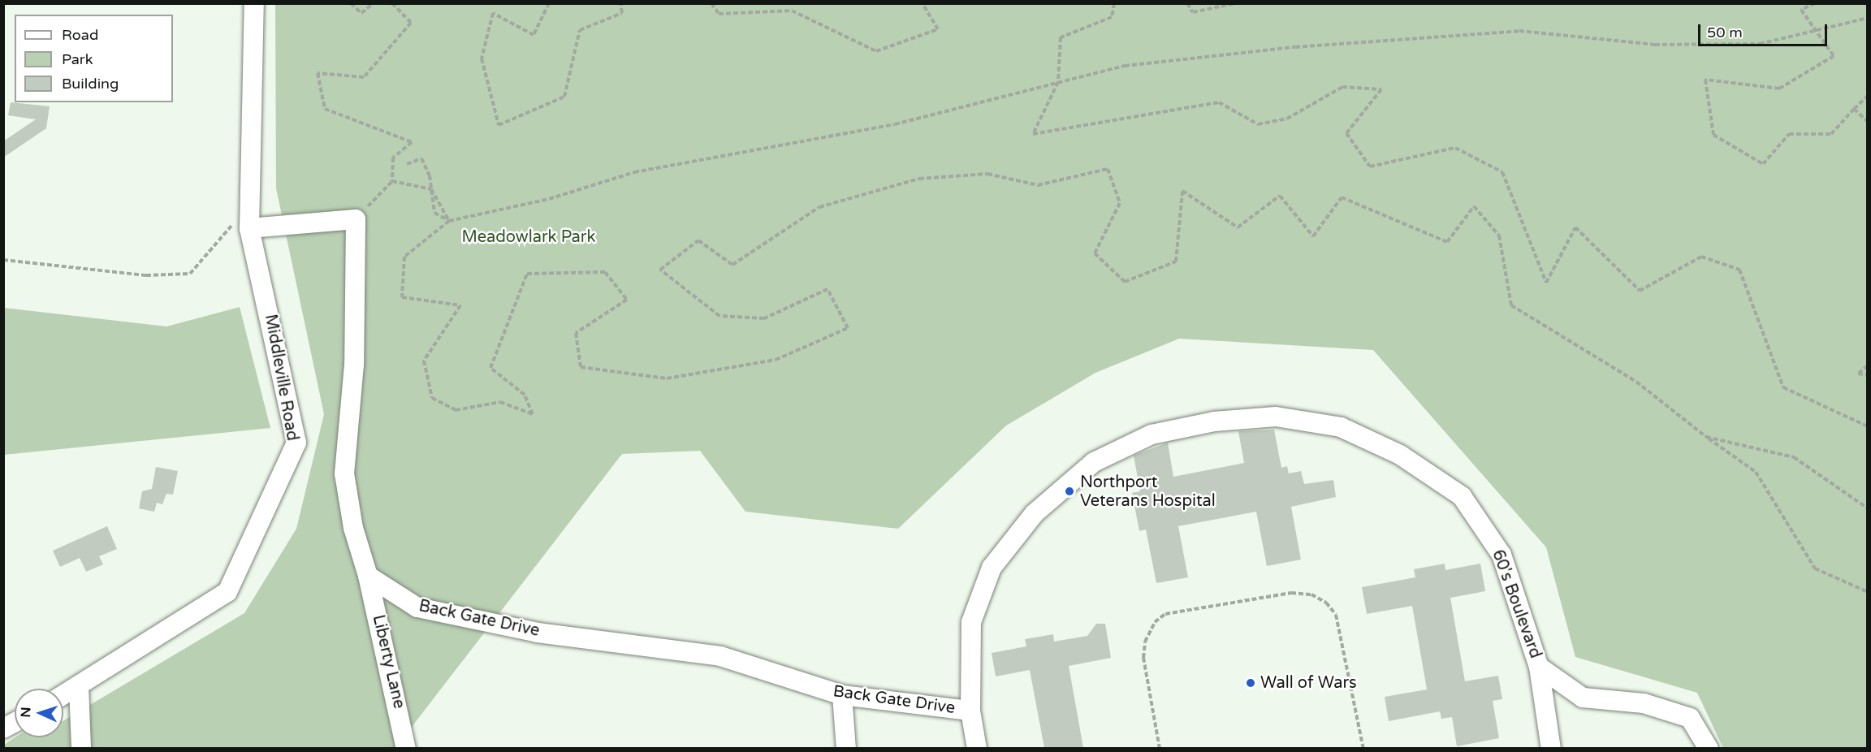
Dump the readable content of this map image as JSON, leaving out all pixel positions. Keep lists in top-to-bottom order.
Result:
{
  "streets": {
    "street": [
      "Middleville Road",
      "60's Boulevard",
      "Back Gate Drive",
      "Liberty Lane"
    ]
  },
  "crossings": [
    ["60's Boulevard", "Back Gate Drive"],
    ["Back Gate Drive", "Liberty Lane"]
  ],
  "parks": ["Meadowlark Park"],
  "places": ["Northport Veterans Hospital", "Wall of Wars"],
  "legend": ["Road", "Park", "Building"],
  "scale_bar": "50 m",
  "north": "left"
}
